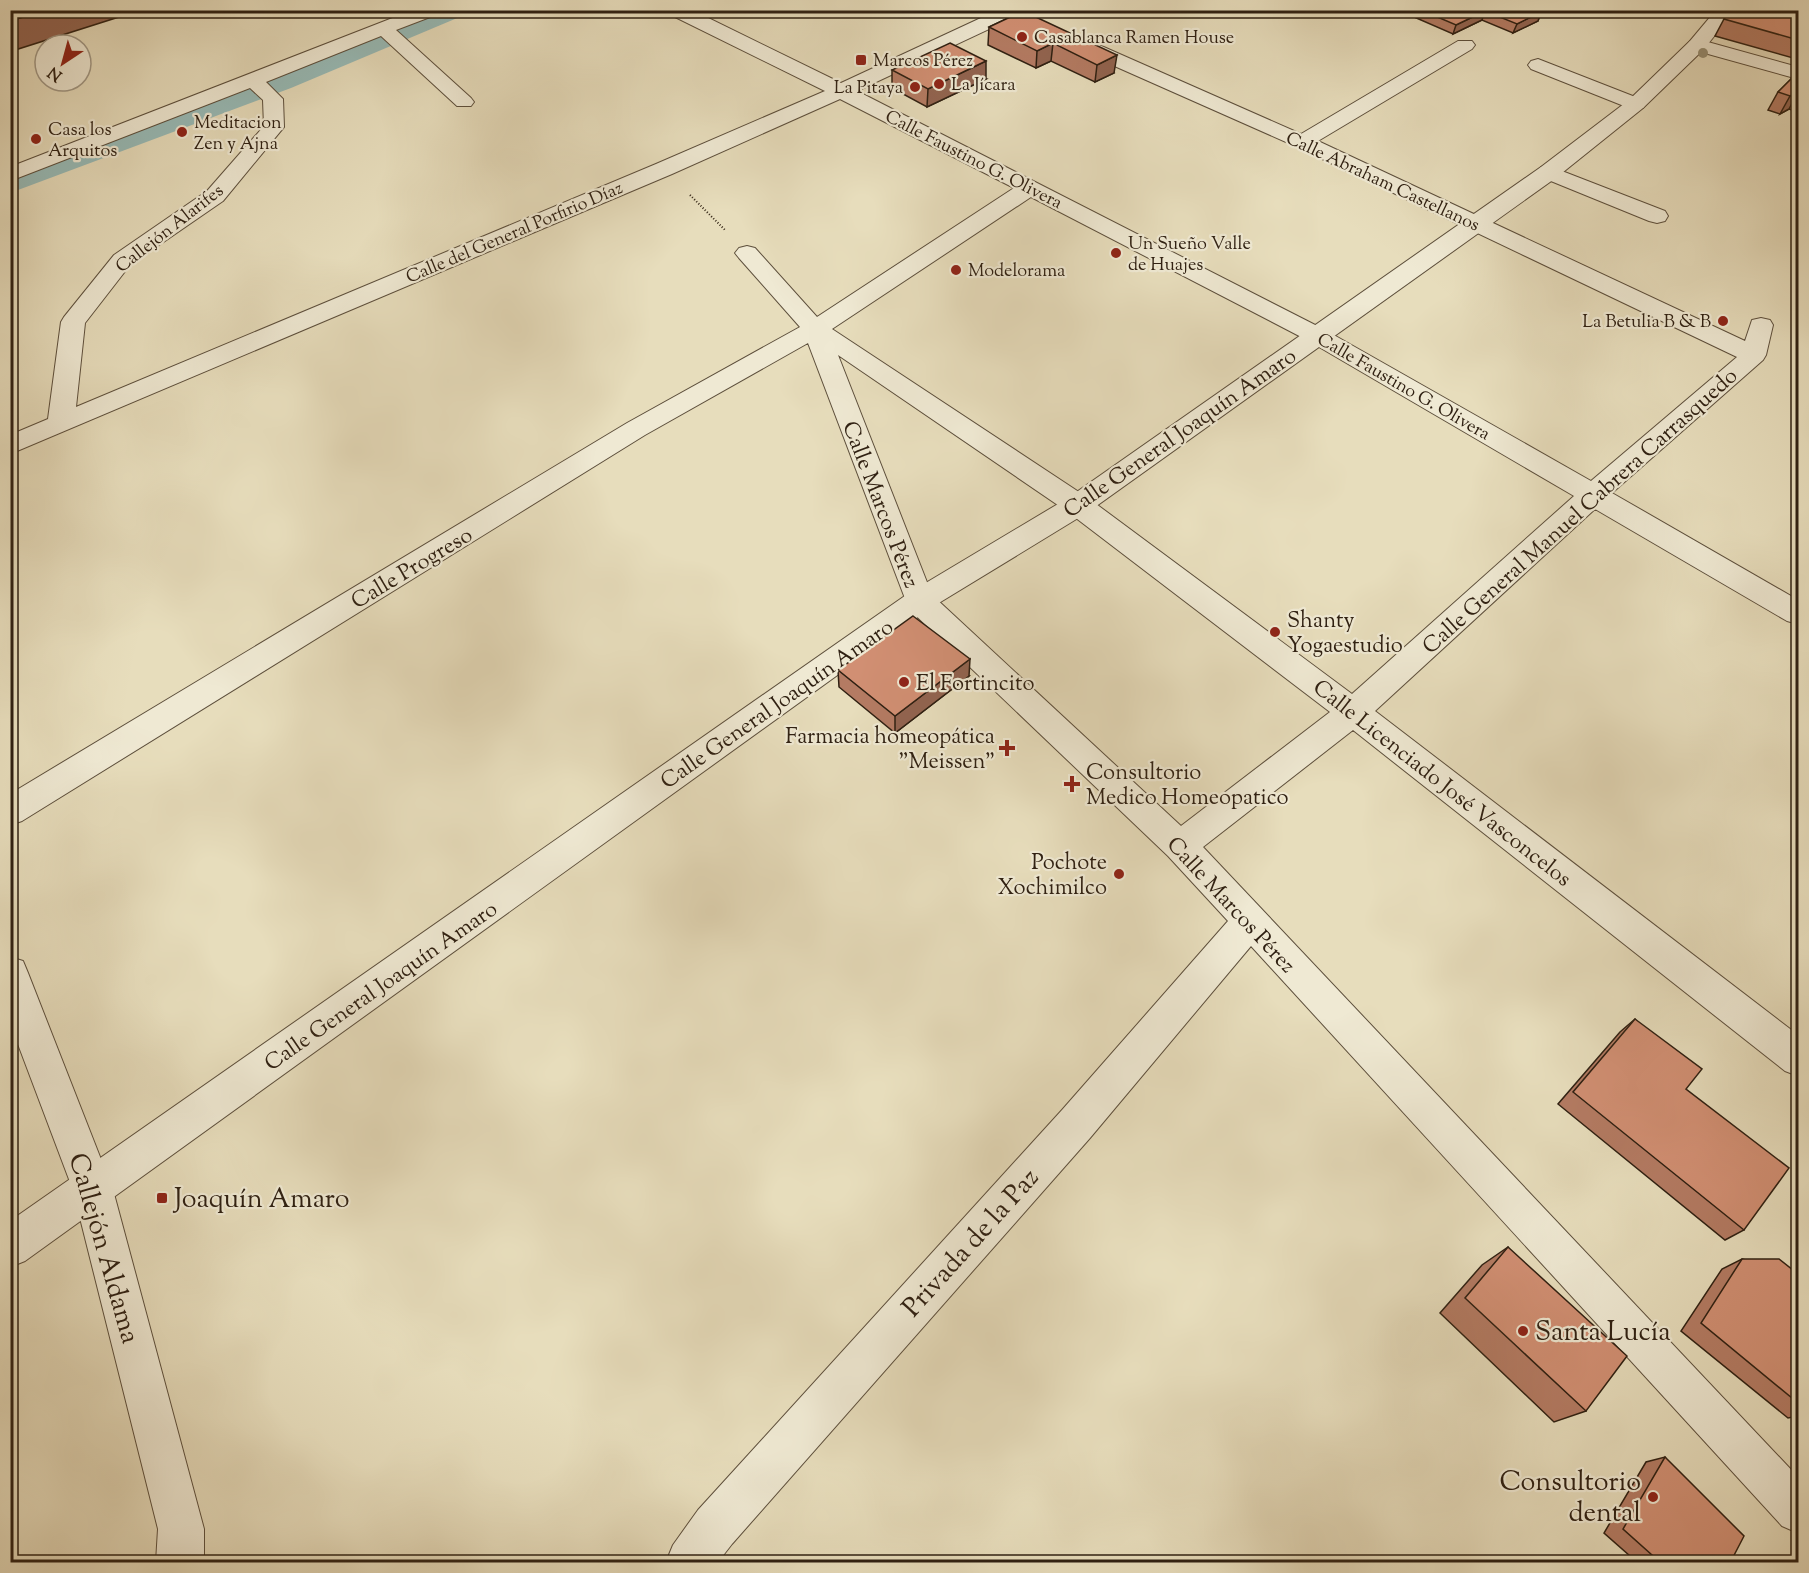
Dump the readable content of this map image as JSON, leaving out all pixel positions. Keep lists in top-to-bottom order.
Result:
{
  "streets": {
    "street": [
      "Calle Faustino G. Olivera",
      "Calle Abraham Castellanos",
      "Callejón Alarifes",
      "Calle del General Porfirio Díaz",
      "Calle General Joaquín Amaro",
      "Calle Marcos Pérez",
      "Calle General Manuel Cabrera Carrasquedo",
      "Calle Progreso",
      "Calle Licenciado José Vasconcelos",
      "Privada de la Paz",
      "Callejón Aldama"
    ]
  },
  "crossings": [
    ["Calle Faustino G. Olivera", "Calle del General Porfirio Díaz"],
    ["Calle Faustino G. Olivera", "Calle General Joaquín Amaro"],
    ["Calle Faustino G. Olivera", "Calle General Manuel Cabrera Carrasquedo"],
    ["Calle Faustino G. Olivera", "Calle Progreso"],
    ["Calle Abraham Castellanos", "Calle General Joaquín Amaro"],
    ["Calle Abraham Castellanos", "Calle General Manuel Cabrera Carrasquedo"],
    ["Callejón Alarifes", "Calle del General Porfirio Díaz"],
    ["Calle General Joaquín Amaro", "Calle Marcos Pérez"],
    ["Calle General Joaquín Amaro", "Calle Licenciado José Vasconcelos"],
    ["Calle General Joaquín Amaro", "Callejón Aldama"],
    ["Calle Marcos Pérez", "Calle General Manuel Cabrera Carrasquedo"],
    ["Calle Marcos Pérez", "Calle Progreso"],
    ["Calle Marcos Pérez", "Calle Licenciado José Vasconcelos"],
    ["Calle Marcos Pérez", "Privada de la Paz"],
    ["Calle General Manuel Cabrera Carrasquedo", "Calle Licenciado José Vasconcelos"],
    ["Calle Progreso", "Calle Licenciado José Vasconcelos"]
  ],
  "places": {
    "other": [
      "Casablanca Ramen House",
      "La Jícara",
      "La Pitaya",
      "Meditacion Zen y Ajna",
      "Casa los Arquitos",
      "Un Sueño Valle de Huajes",
      "Modelorama",
      "La Betulia B & B",
      "Shanty Yogaestudio",
      "El Fortincito",
      "Pochote Xochimilco",
      "Santa Lucía",
      "Consultorio dental"
    ],
    "transit": ["Marcos Pérez", "Joaquín Amaro"],
    "health": ["Farmacia homeopática \"Meissen\"", "Consultorio Medico Homeopatico"]
  },
  "north": "bottom left"
}
